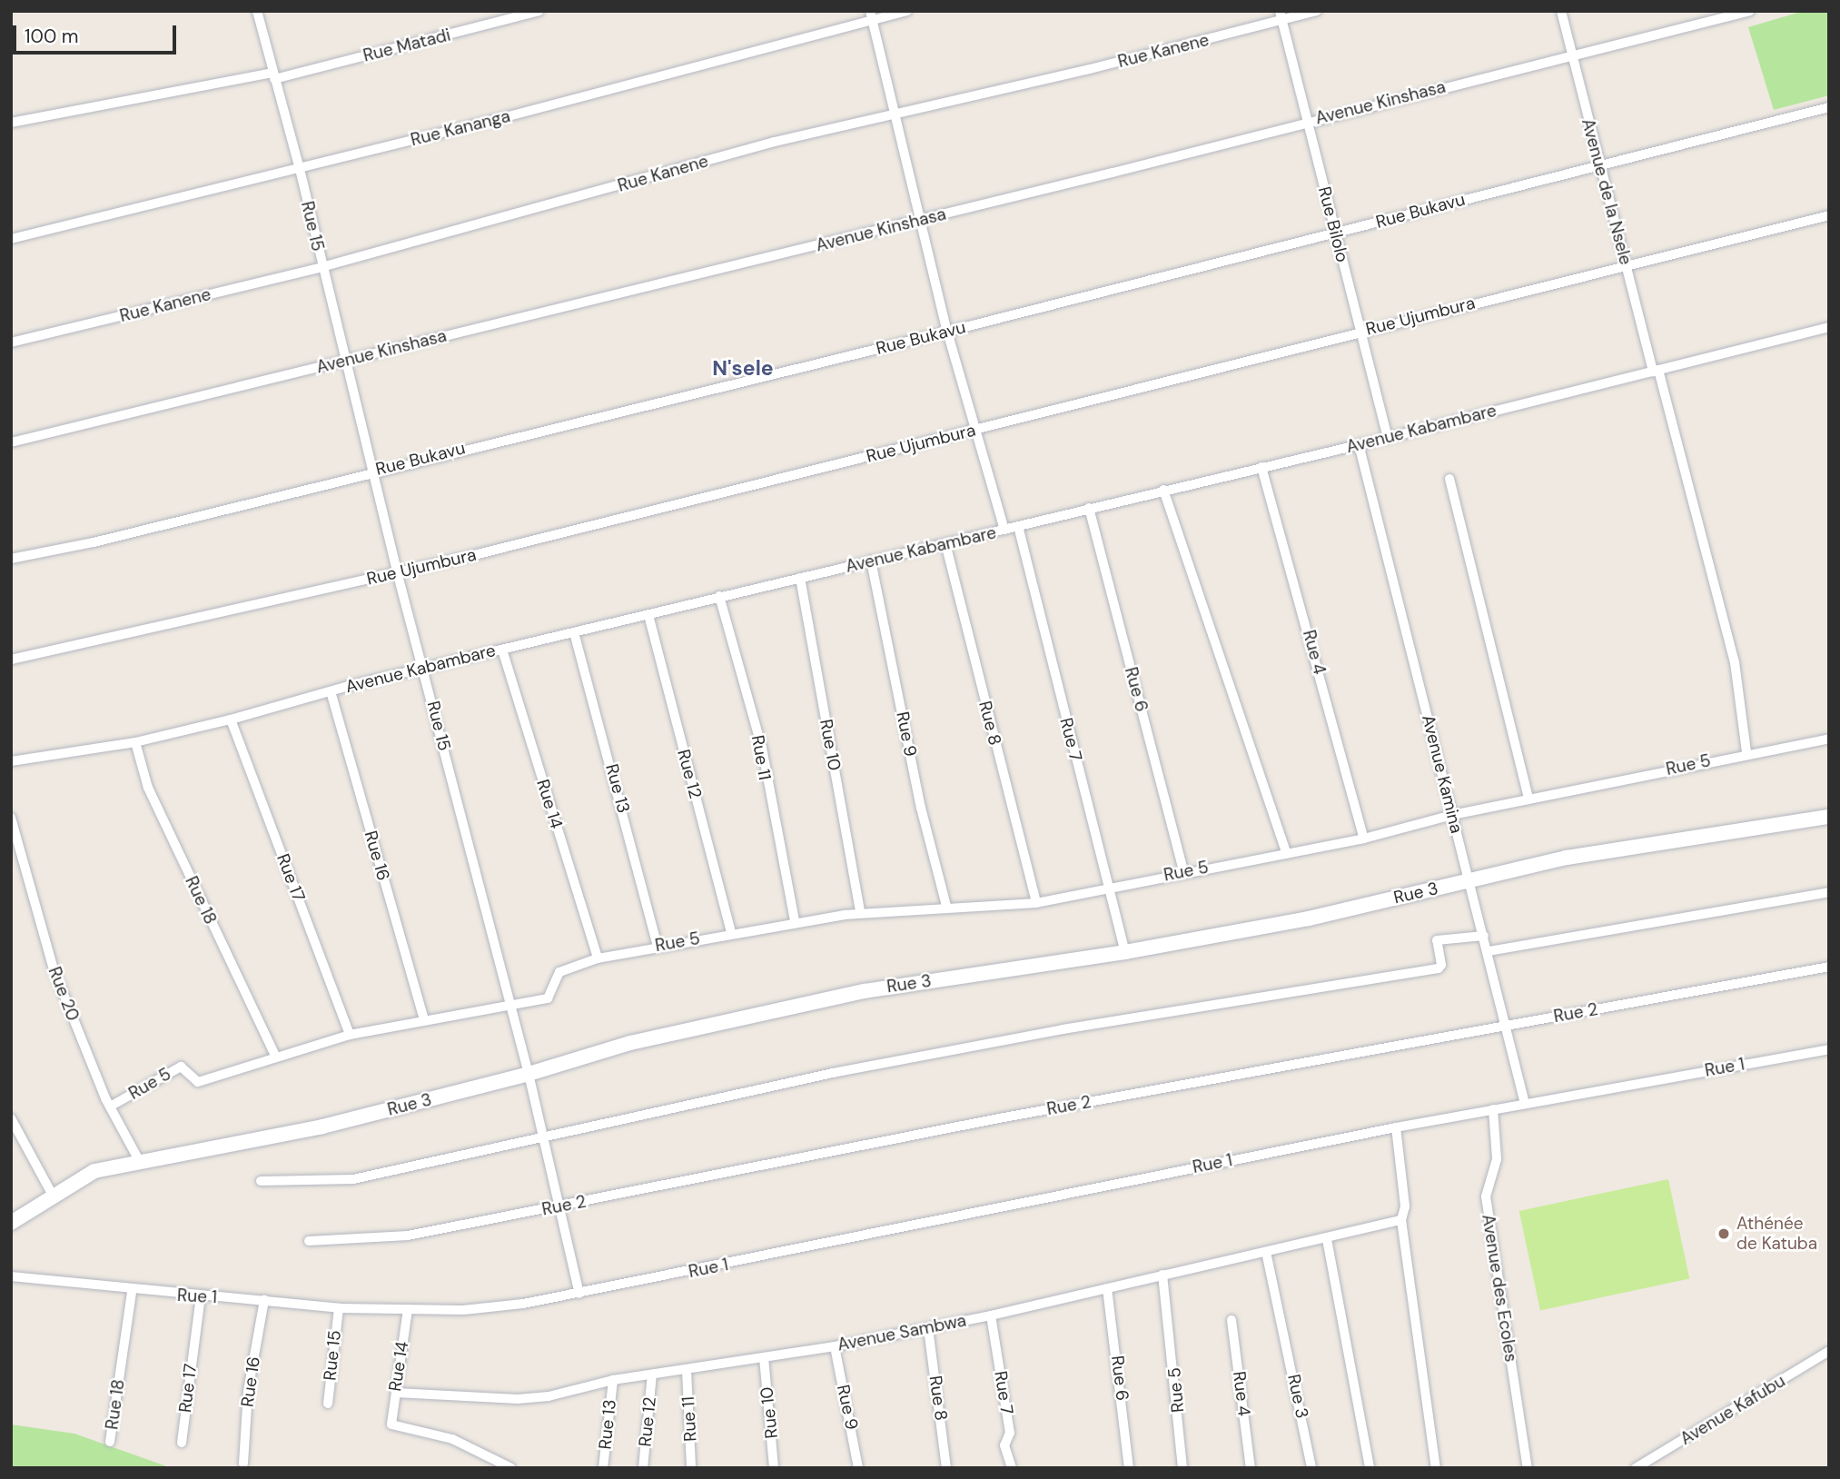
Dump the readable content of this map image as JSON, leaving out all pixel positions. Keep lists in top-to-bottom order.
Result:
{
  "streets": {
    "street": [
      "Rue Matadi",
      "Rue Kanene",
      "Avenue Kinshasa",
      "Rue Kananga",
      "Avenue de la Nsele",
      "Rue Bukavu",
      "Rue Bilolo",
      "Rue 15",
      "Rue Ujumbura",
      "Avenue Kabambare",
      "Rue 4",
      "Rue 6",
      "Rue 8",
      "Rue 9",
      "Rue 7",
      "Rue 10",
      "Rue 11",
      "Rue 5",
      "Rue 12",
      "Avenue Kamina",
      "Rue 13",
      "Rue 14",
      "Rue 16",
      "Rue 17",
      "Rue 3",
      "Rue 18",
      "Rue 20",
      "Rue 2",
      "Rue 1",
      "Avenue des Ecoles",
      "Avenue Sambwa",
      "Avenue Kafubu"
    ]
  },
  "crossings": [
    ["Rue Matadi", "Rue 15"],
    ["Rue Kanene", "Rue Bilolo"],
    ["Rue Kanene", "Rue 15"],
    ["Avenue Kinshasa", "Avenue de la Nsele"],
    ["Avenue Kinshasa", "Rue Bilolo"],
    ["Avenue Kinshasa", "Rue 15"],
    ["Rue Kananga", "Rue 15"],
    ["Avenue de la Nsele", "Rue Bukavu"],
    ["Avenue de la Nsele", "Rue Ujumbura"],
    ["Avenue de la Nsele", "Avenue Kabambare"],
    ["Avenue de la Nsele", "Rue 5"],
    ["Rue Bukavu", "Rue Bilolo"],
    ["Rue Bukavu", "Rue 15"],
    ["Rue Bilolo", "Rue Ujumbura"],
    ["Rue Bilolo", "Avenue Kabambare"],
    ["Rue 15", "Rue Ujumbura"],
    ["Rue 15", "Avenue Kabambare"],
    ["Rue 15", "Rue 5"],
    ["Rue 15", "Rue 3"],
    ["Rue 15", "Rue 2"],
    ["Rue 15", "Rue 1"],
    ["Avenue Kabambare", "Rue 4"],
    ["Avenue Kabambare", "Rue 6"],
    ["Avenue Kabambare", "Rue 8"],
    ["Avenue Kabambare", "Rue 9"],
    ["Avenue Kabambare", "Rue 7"],
    ["Avenue Kabambare", "Rue 10"],
    ["Avenue Kabambare", "Rue 11"],
    ["Avenue Kabambare", "Rue 12"],
    ["Avenue Kabambare", "Avenue Kamina"],
    ["Avenue Kabambare", "Rue 13"],
    ["Avenue Kabambare", "Rue 14"],
    ["Avenue Kabambare", "Rue 16"],
    ["Avenue Kabambare", "Rue 17"],
    ["Avenue Kabambare", "Rue 18"],
    ["Rue 4", "Rue 5"],
    ["Rue 6", "Rue 5"],
    ["Rue 6", "Avenue Sambwa"],
    ["Rue 8", "Rue 5"],
    ["Rue 8", "Avenue Sambwa"],
    ["Rue 9", "Rue 5"],
    ["Rue 9", "Avenue Sambwa"],
    ["Rue 7", "Rue 5"],
    ["Rue 7", "Rue 3"],
    ["Rue 7", "Avenue Sambwa"],
    ["Rue 10", "Rue 5"],
    ["Rue 10", "Avenue Sambwa"],
    ["Rue 11", "Rue 5"],
    ["Rue 11", "Avenue Sambwa"],
    ["Rue 5", "Rue 12"],
    ["Rue 5", "Avenue Kamina"],
    ["Rue 5", "Rue 13"],
    ["Rue 5", "Rue 14"],
    ["Rue 5", "Rue 16"],
    ["Rue 5", "Rue 17"],
    ["Rue 5", "Rue 18"],
    ["Rue 5", "Rue 20"],
    ["Rue 5", "Avenue Sambwa"],
    ["Rue 12", "Avenue Sambwa"],
    ["Avenue Kamina", "Rue 3"],
    ["Avenue Kamina", "Rue 2"],
    ["Avenue Kamina", "Rue 1"],
    ["Rue 13", "Avenue Sambwa"],
    ["Rue 14", "Rue 1"],
    ["Rue 14", "Avenue Sambwa"],
    ["Rue 16", "Rue 1"],
    ["Rue 17", "Rue 1"],
    ["Rue 3", "Rue 20"],
    ["Rue 3", "Avenue Sambwa"],
    ["Rue 18", "Rue 1"],
    ["Rue 1", "Avenue des Ecoles"]
  ],
  "districts": ["N'sele"],
  "places": ["Athénée de Katuba"],
  "scale_bar": "100 m"
}
